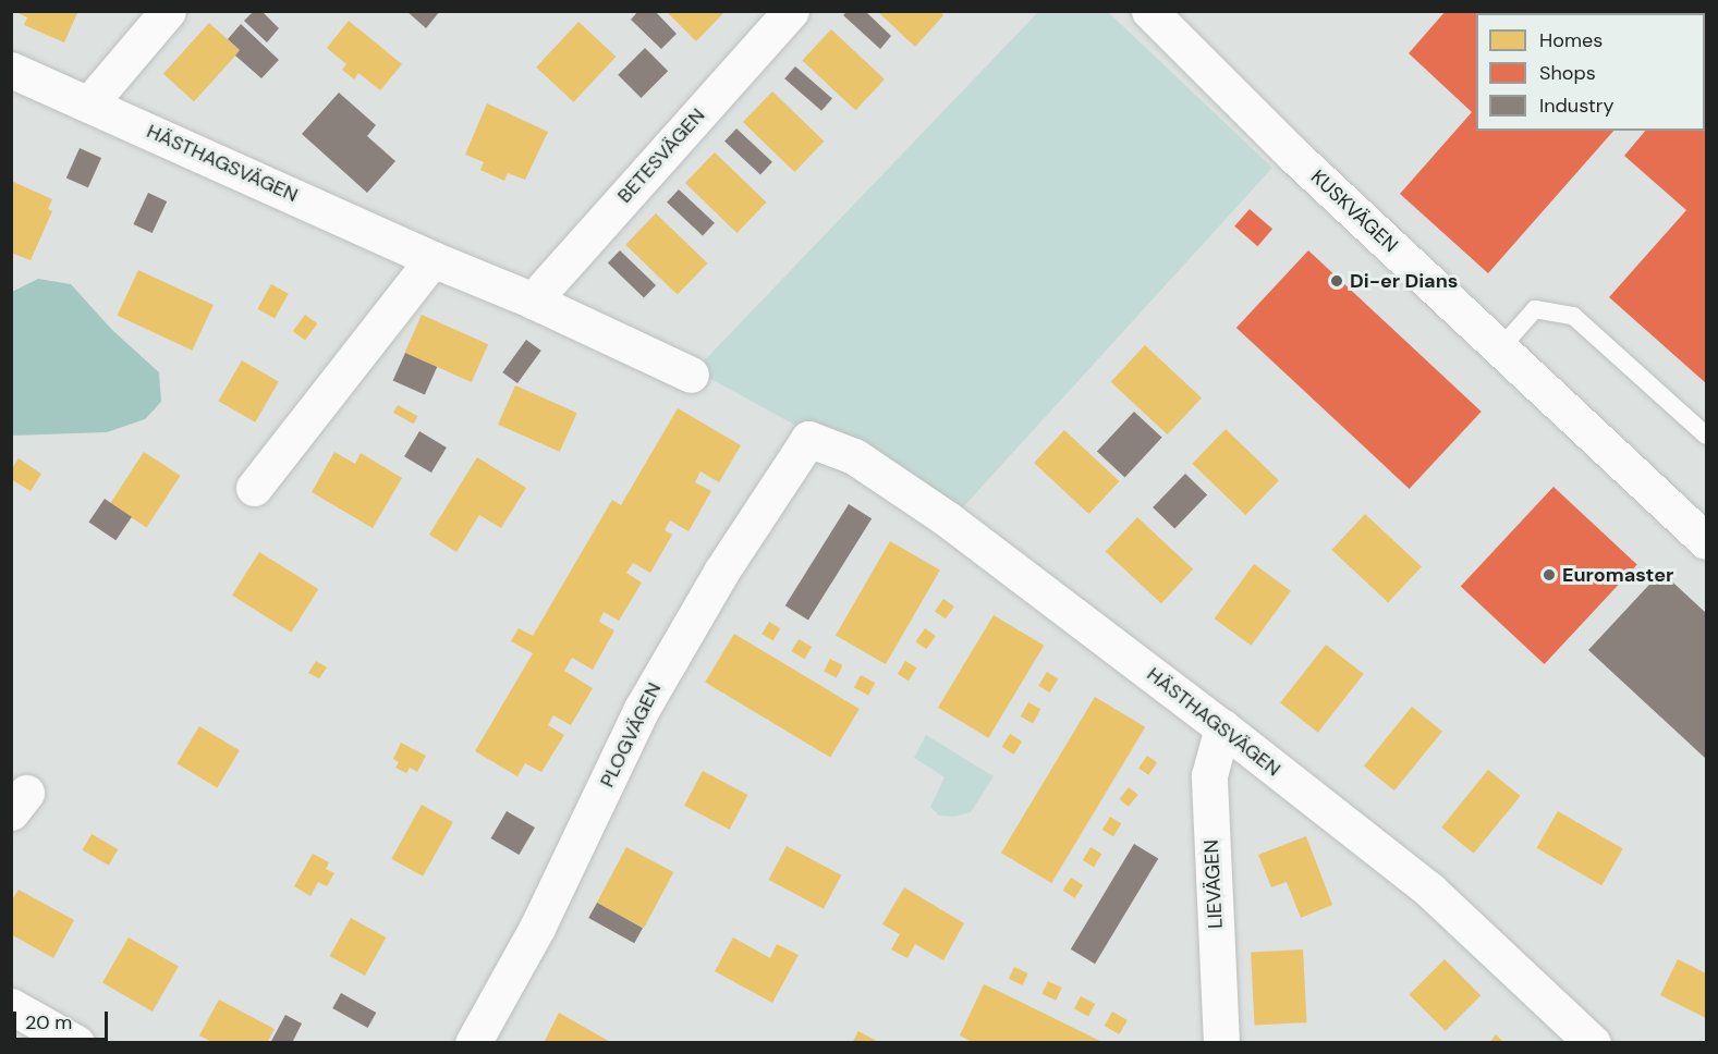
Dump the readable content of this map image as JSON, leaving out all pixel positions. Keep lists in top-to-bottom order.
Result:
{
  "streets": {
    "street": [
      "BETESVÄGEN",
      "HÄSTHAGSVÄGEN",
      "KUSKVÄGEN",
      "PLOGVÄGEN",
      "LIEVÄGEN"
    ]
  },
  "crossings": [
    ["BETESVÄGEN", "HÄSTHAGSVÄGEN"],
    ["HÄSTHAGSVÄGEN", "PLOGVÄGEN"],
    ["HÄSTHAGSVÄGEN", "LIEVÄGEN"]
  ],
  "places": ["Di-er Dians", "Euromaster"],
  "legend": ["Homes", "Shops", "Industry"],
  "scale_bar": "20 m"
}
